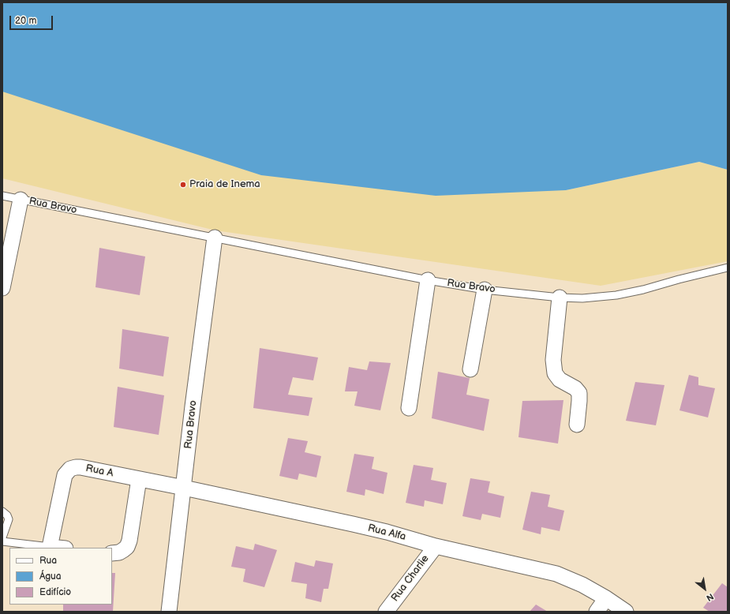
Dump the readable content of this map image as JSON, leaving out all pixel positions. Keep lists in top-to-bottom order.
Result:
{
  "streets": {
    "street": [
      "Rua Bravo",
      "Rua A",
      "Rua Alfa",
      "Rua Charlie"
    ]
  },
  "crossings": [
    ["Rua Bravo", "Rua Alfa"],
    ["Rua A", "Rua Alfa"],
    ["Rua Alfa", "Rua Charlie"]
  ],
  "places": ["Praia de Inema"],
  "legend": ["Rua", "Água", "Edifício"],
  "scale_bar": "20 m",
  "north": "bottom right"
}
